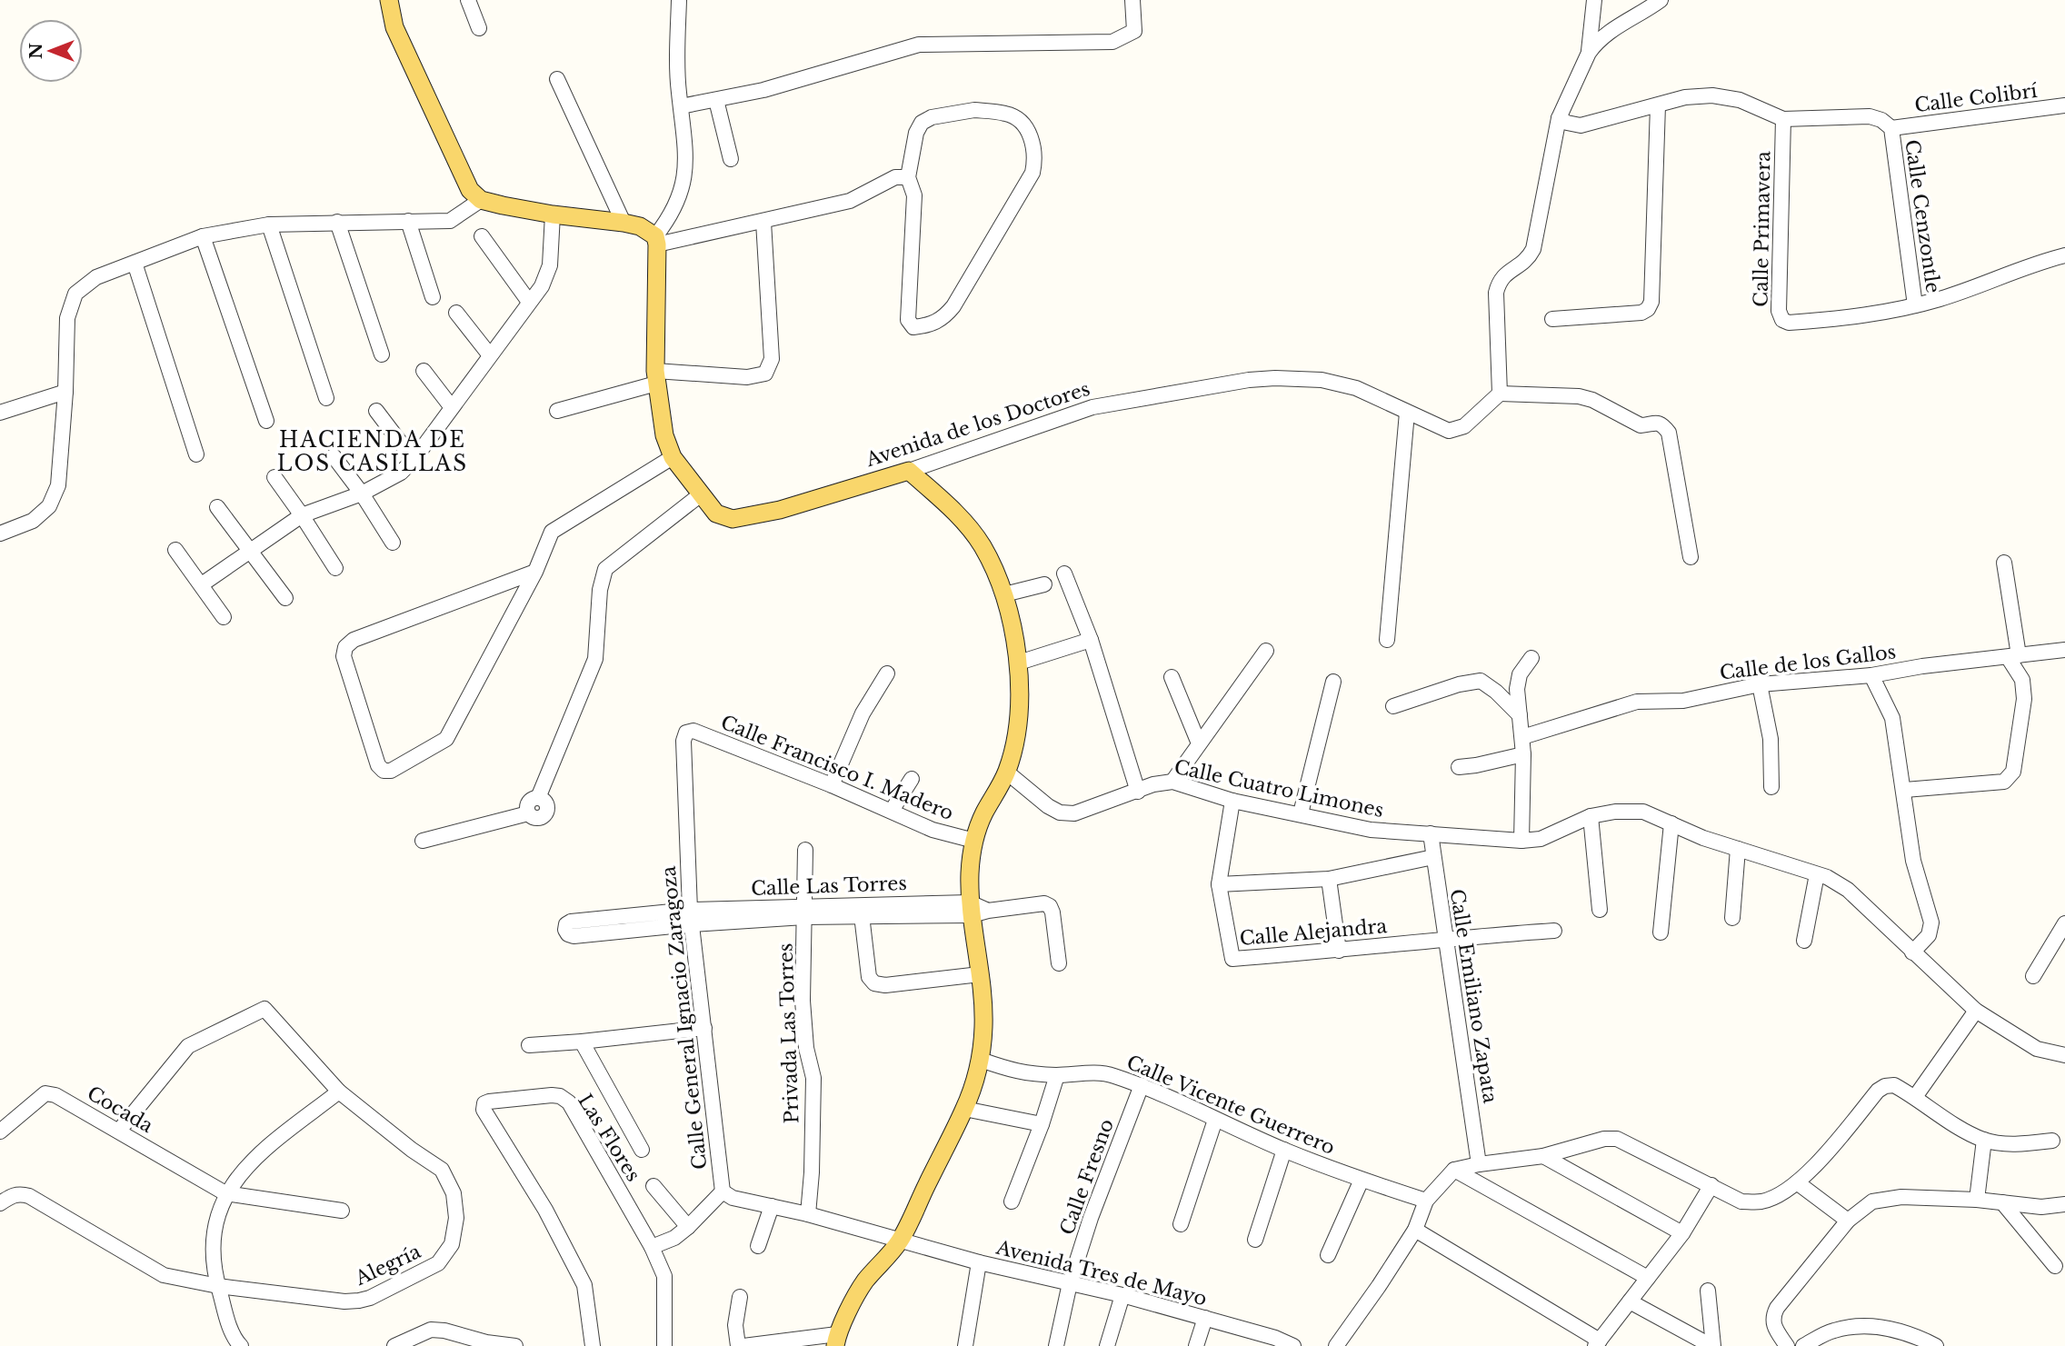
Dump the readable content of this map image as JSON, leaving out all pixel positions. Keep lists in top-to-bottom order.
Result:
{
  "streets": {
    "main road": ["Avenida de los Doctores"],
    "street": [
      "Calle Colibrí",
      "Calle Cenzontle",
      "Calle Primavera",
      "Calle de los Gallos",
      "Calle Francisco I. Madero",
      "Calle Cuatro Limones",
      "Calle Las Torres",
      "Calle Alejandra",
      "Calle Emiliano Zapata",
      "Calle General Ignacio Zaragoza",
      "Privada Las Torres",
      "Calle Vicente Guerrero",
      "Cocada",
      "Las Flores",
      "Calle Fresno",
      "Alegría",
      "Avenida Tres de Mayo"
    ]
  },
  "crossings": [
    ["Calle Colibrí", "Calle Cenzontle"],
    ["Calle Cenzontle", "Calle Primavera"],
    ["Calle Francisco I. Madero", "Calle General Ignacio Zaragoza"],
    ["Calle Cuatro Limones", "Calle Alejandra"],
    ["Calle Cuatro Limones", "Calle Emiliano Zapata"],
    ["Calle Las Torres", "Calle General Ignacio Zaragoza"],
    ["Calle Las Torres", "Privada Las Torres"],
    ["Calle Alejandra", "Calle Emiliano Zapata"],
    ["Calle General Ignacio Zaragoza", "Privada Las Torres"],
    ["Calle General Ignacio Zaragoza", "Avenida Tres de Mayo"],
    ["Calle Vicente Guerrero", "Calle Fresno"],
    ["Cocada", "Alegría"],
    ["Calle Fresno", "Avenida Tres de Mayo"]
  ],
  "districts": ["HACIENDA DE LOS CASILLAS"],
  "north": "left"
}
